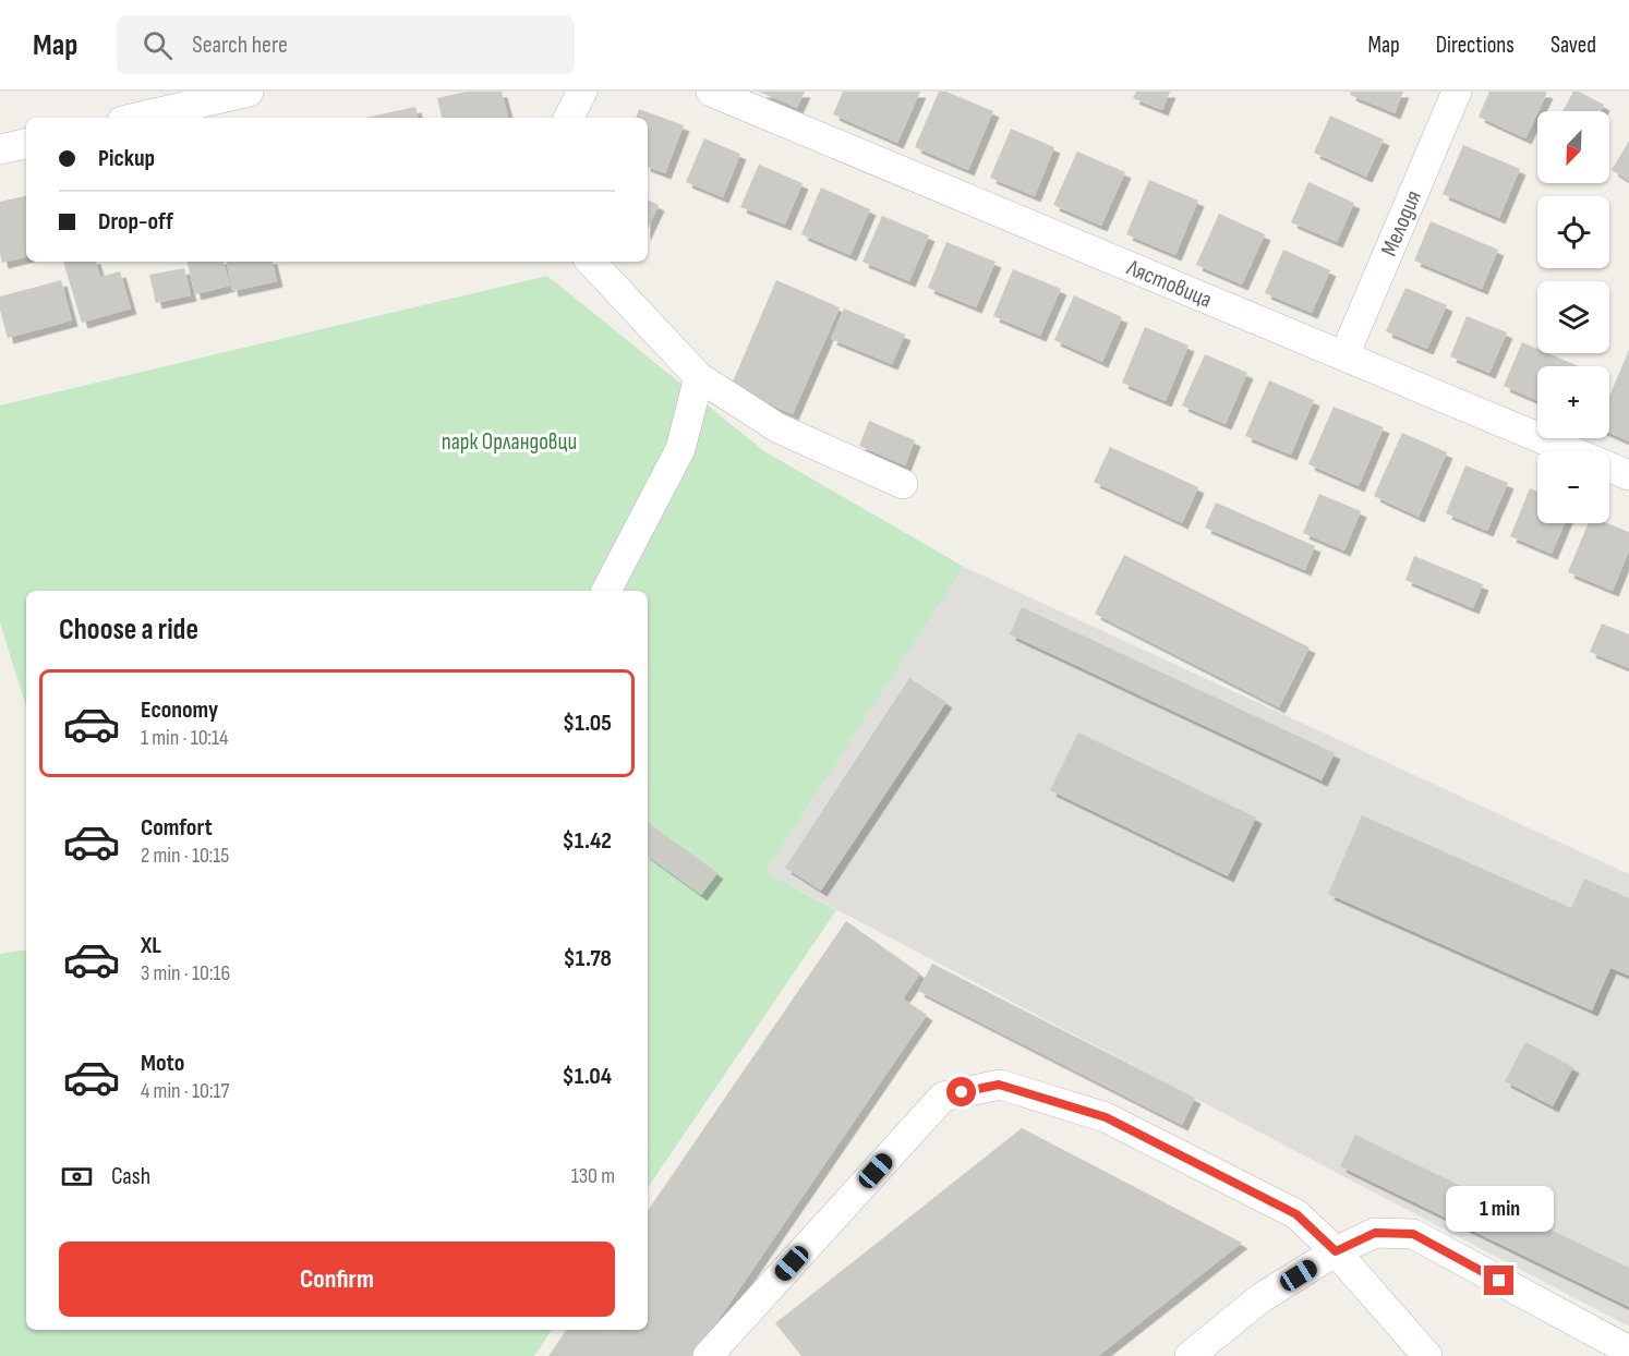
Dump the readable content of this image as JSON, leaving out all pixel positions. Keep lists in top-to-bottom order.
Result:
{
  "streets": {
    "street": ["Мелодия", "Лястовица"]
  },
  "crossings": [
    ["Мелодия", "Лястовица"]
  ],
  "parks": ["парк Орландовци"],
  "north": "bottom left",
  "page": {
    "header": "Map",
    "search": "Search here",
    "nav": ["Map", "Directions", "Saved"],
    "map_buttons": ["+", "−"],
    "banner": ["Pickup", "Drop-off"],
    "heading": "Choose a ride",
    "list": [
      {
        "name": "Economy",
        "note": "1 min · 10:14",
        "value": "$1.05"
      },
      {
        "name": "Comfort",
        "note": "2 min · 10:15",
        "value": "$1.42"
      },
      {
        "name": "XL",
        "note": "3 min · 10:16",
        "value": "$1.78"
      },
      {
        "name": "Moto",
        "note": "4 min · 10:17",
        "value": "$1.04"
      }
    ],
    "pay": ["Cash", "130 m"],
    "bubble": "1 min",
    "buttons": "Confirm"
  }
}
